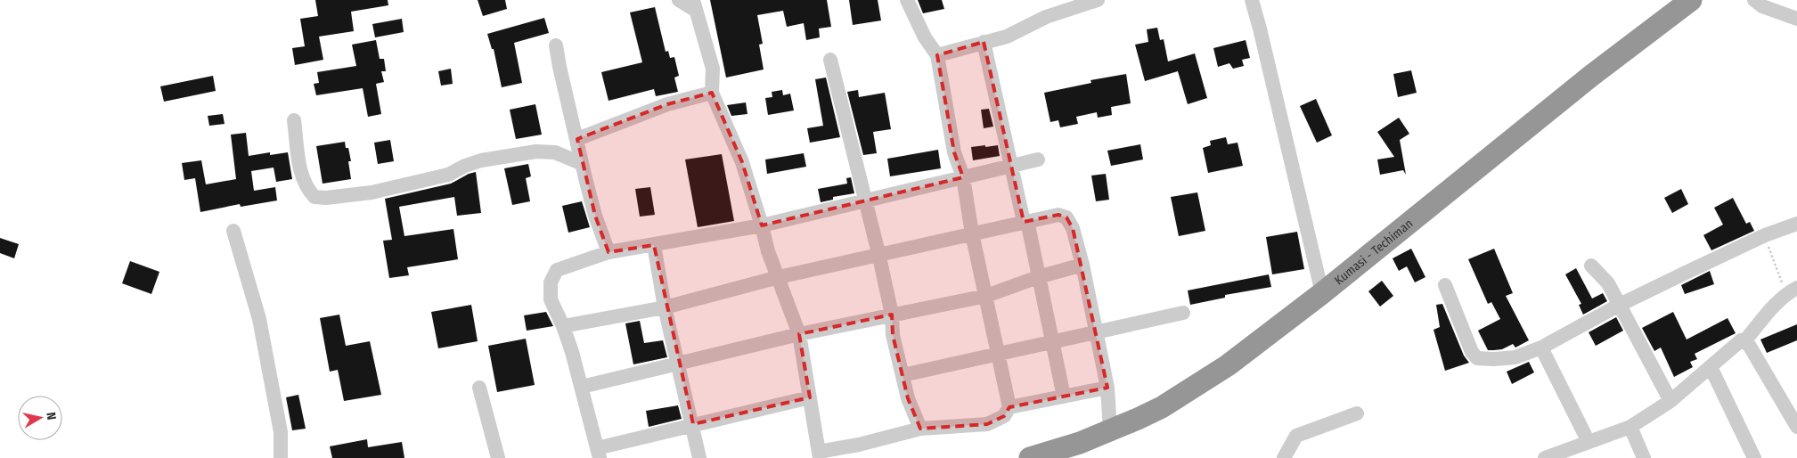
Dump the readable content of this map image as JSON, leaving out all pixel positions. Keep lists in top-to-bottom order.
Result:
{
  "streets": {
    "highway": ["Kumasi - Techiman"]
  },
  "north": "right"
}
